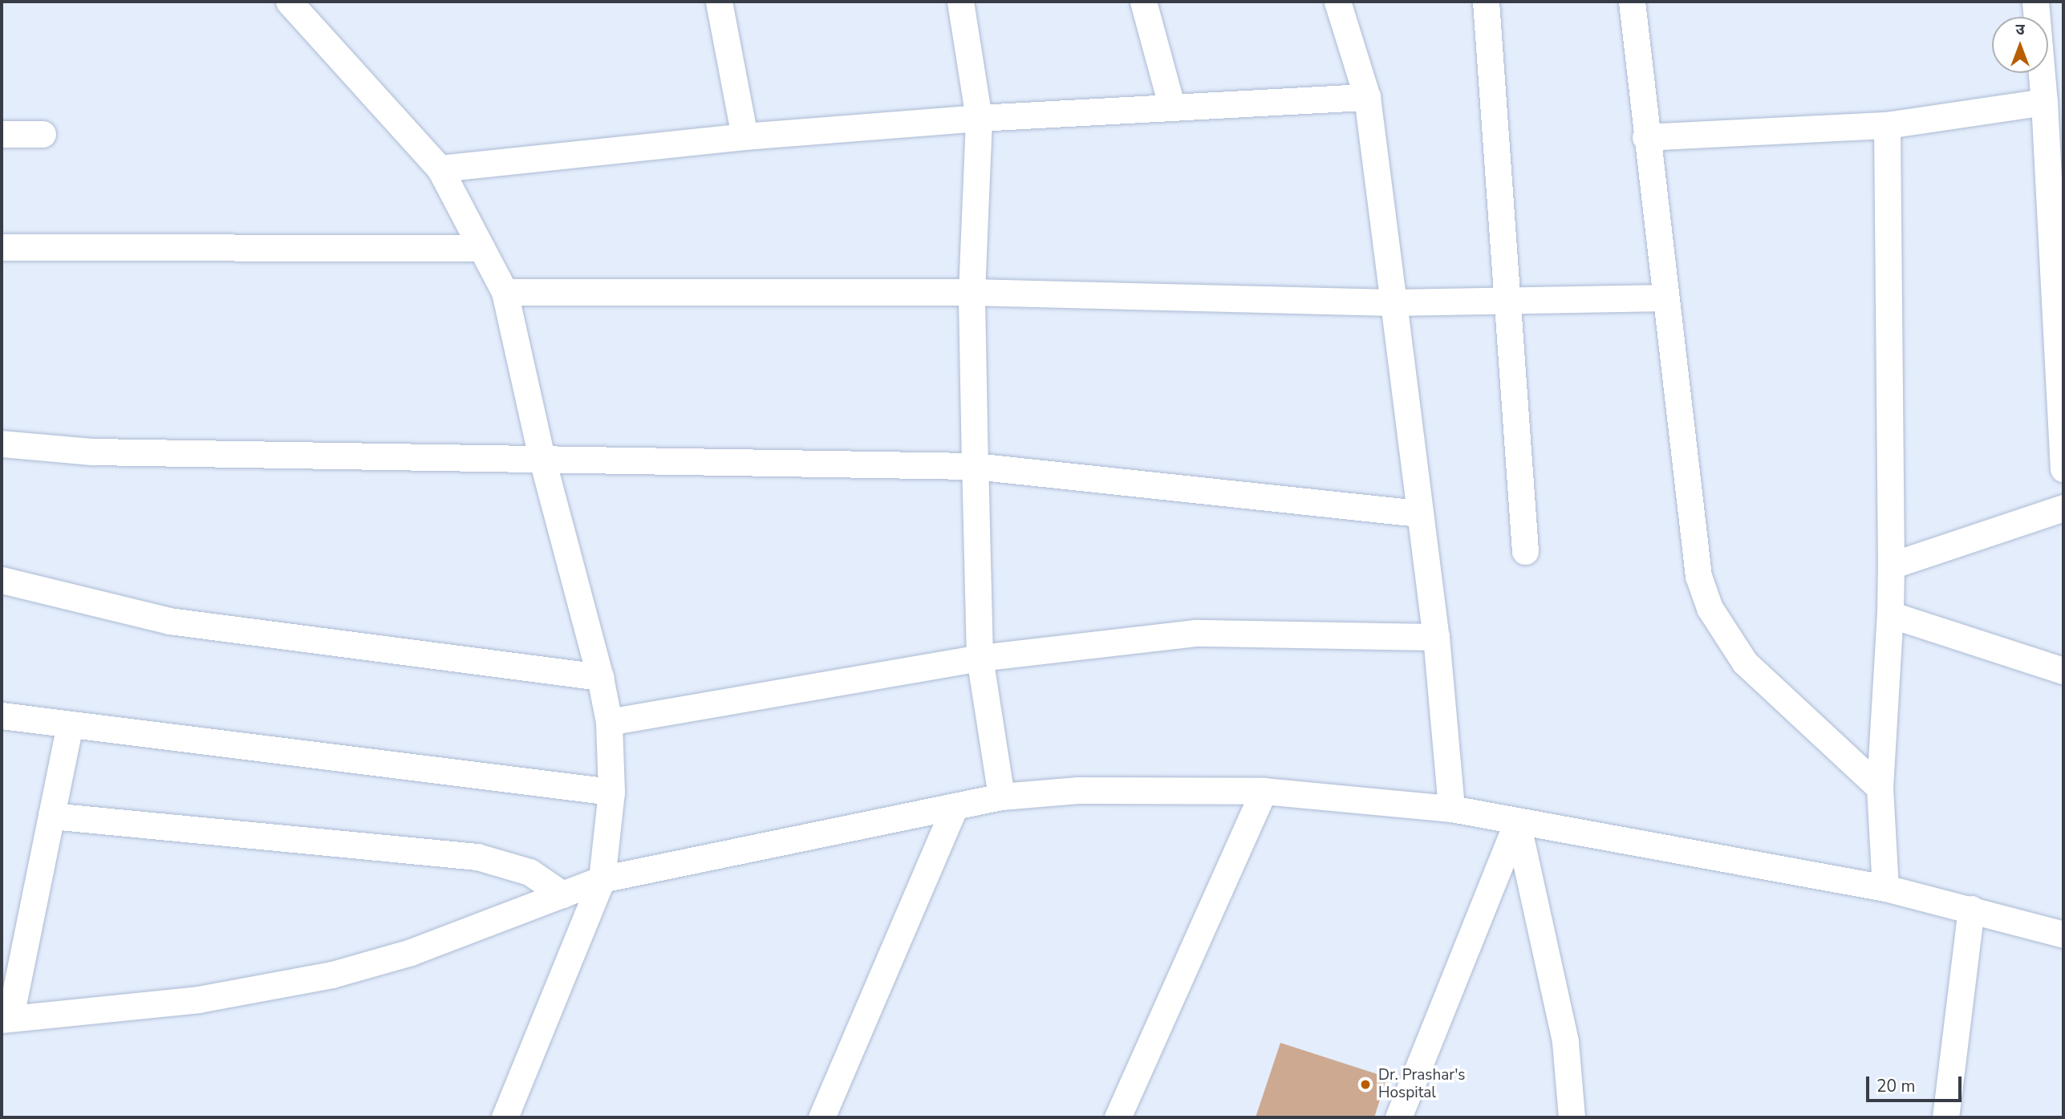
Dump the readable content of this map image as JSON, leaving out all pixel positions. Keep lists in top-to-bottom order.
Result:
{
  "places": ["Dr. Prashar's Hospital"],
  "scale_bar": "20 m",
  "north": "top"
}
